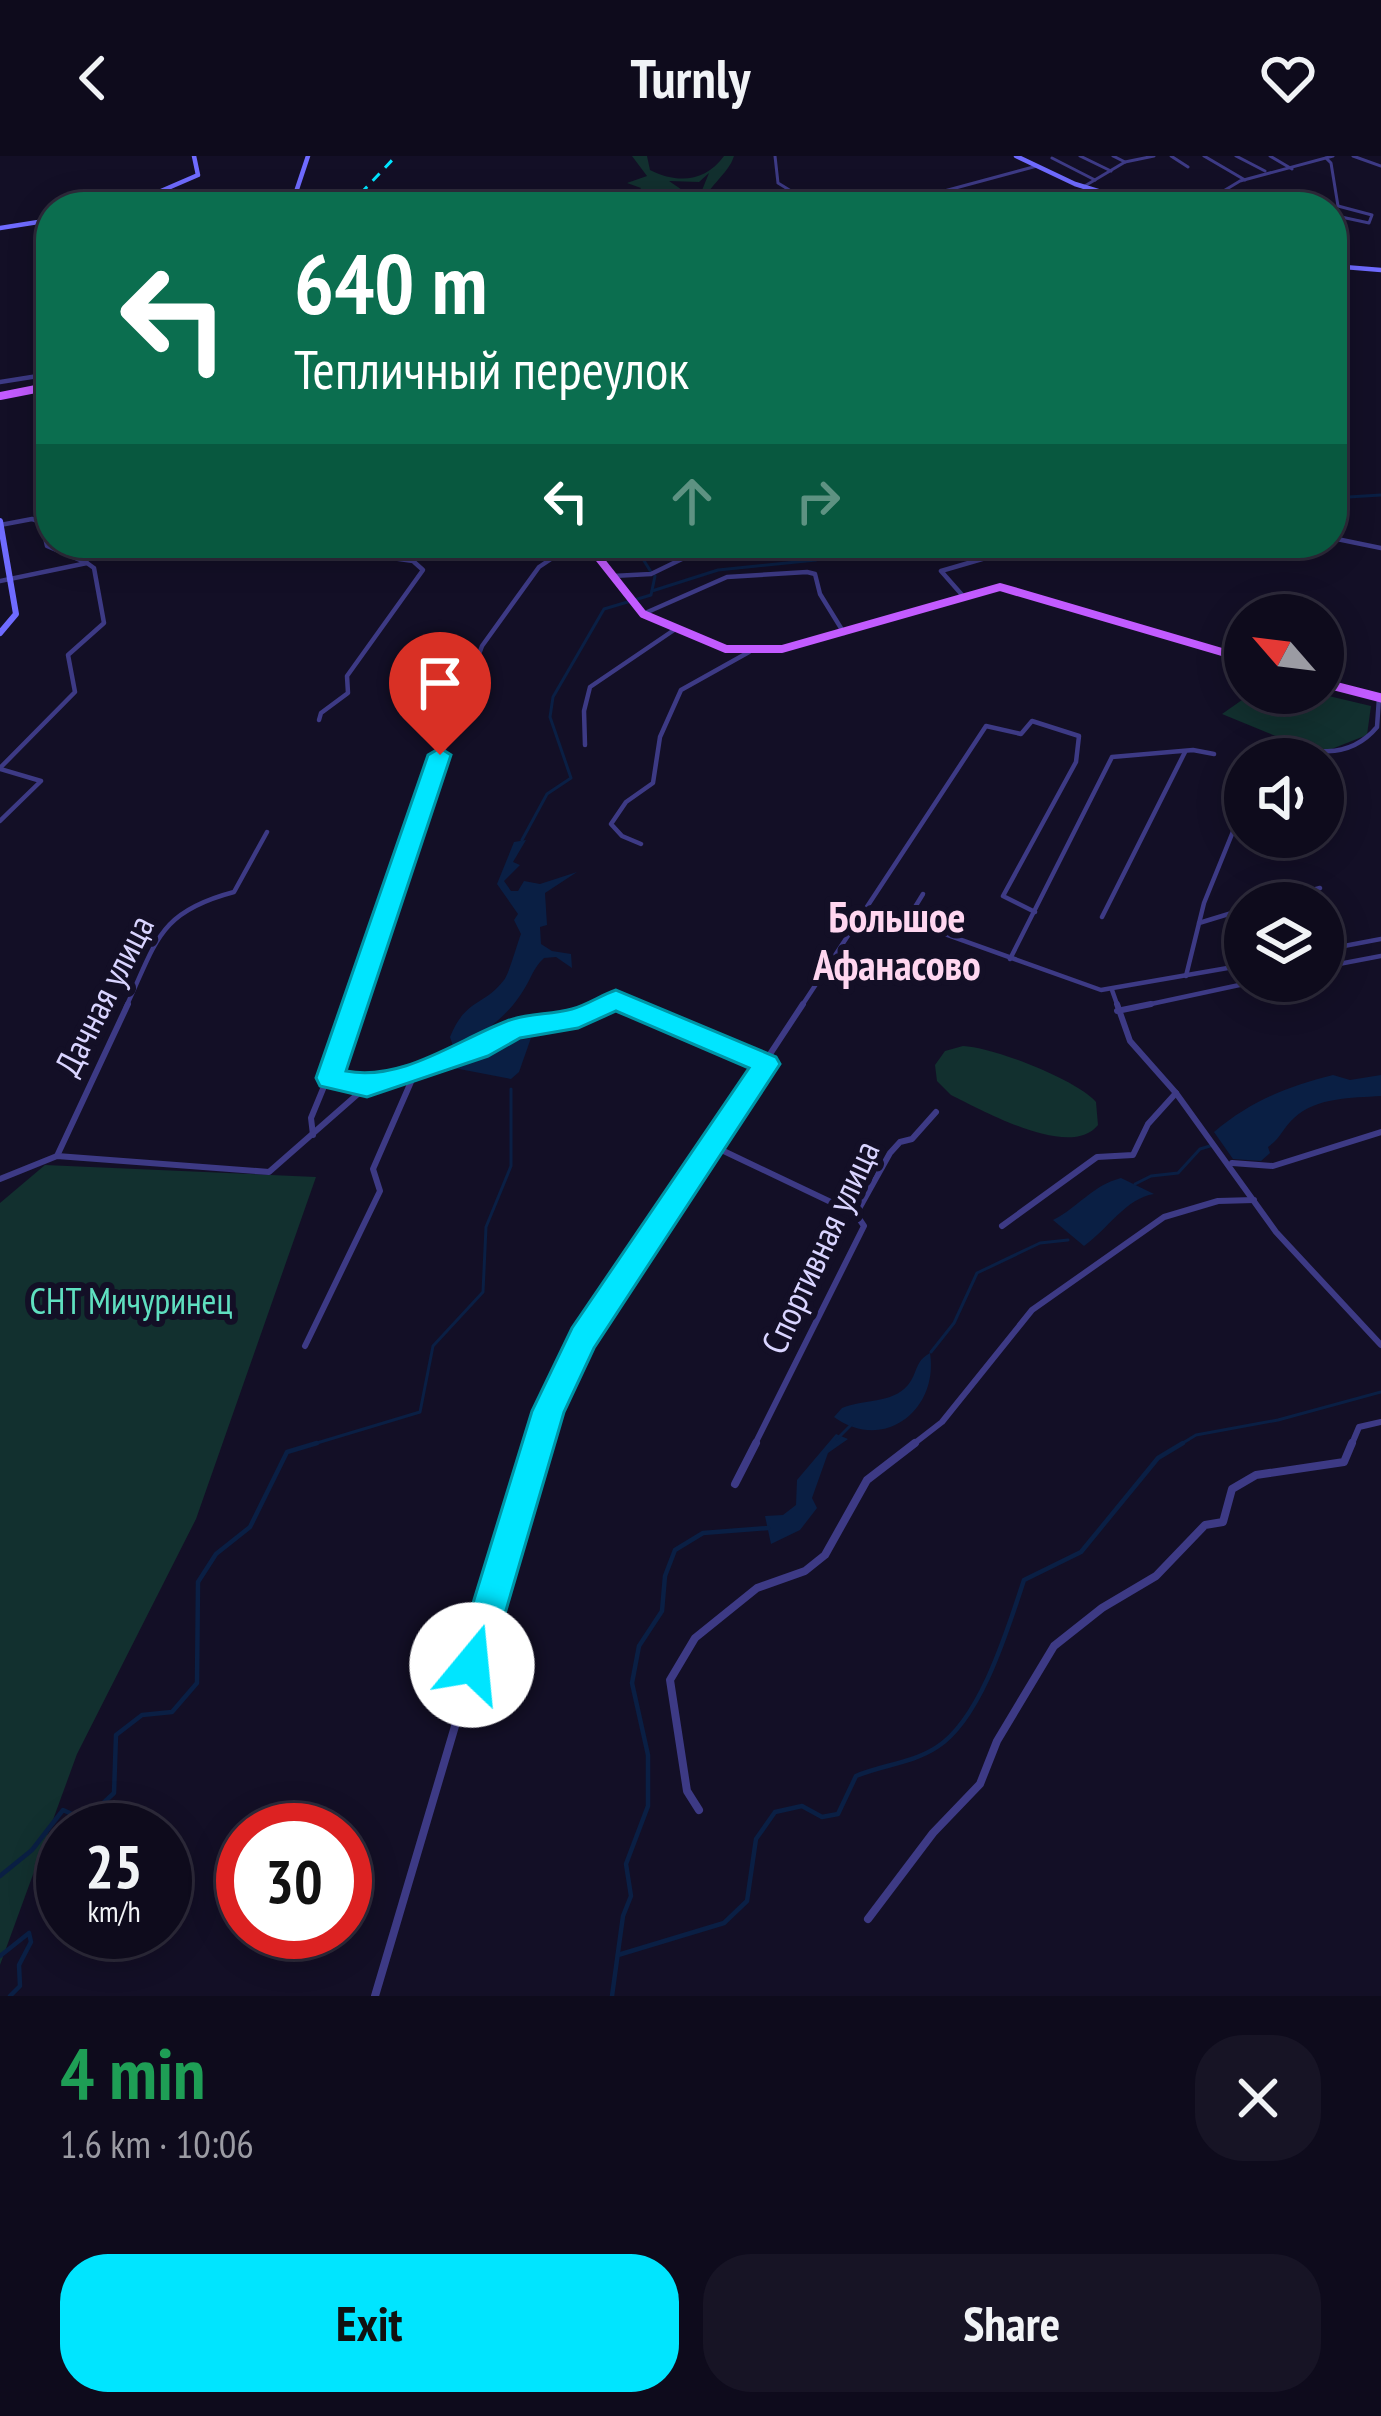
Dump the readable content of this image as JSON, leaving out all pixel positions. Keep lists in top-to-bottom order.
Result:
{
  "streets": {
    "street": ["Дачная улица", "Спортивная улица"]
  },
  "districts": ["Большое Афанасово"],
  "parks": ["СНТ Мичуринец"],
  "north": "top left",
  "page": {
    "header": "Turnly",
    "turn": ["640 m", "Тепличный переулок"],
    "speed": "25 km/h",
    "limit": "30",
    "heading": ["4 min", "1.6 km · 10:06"],
    "buttons": ["Exit", "Share"]
  }
}
